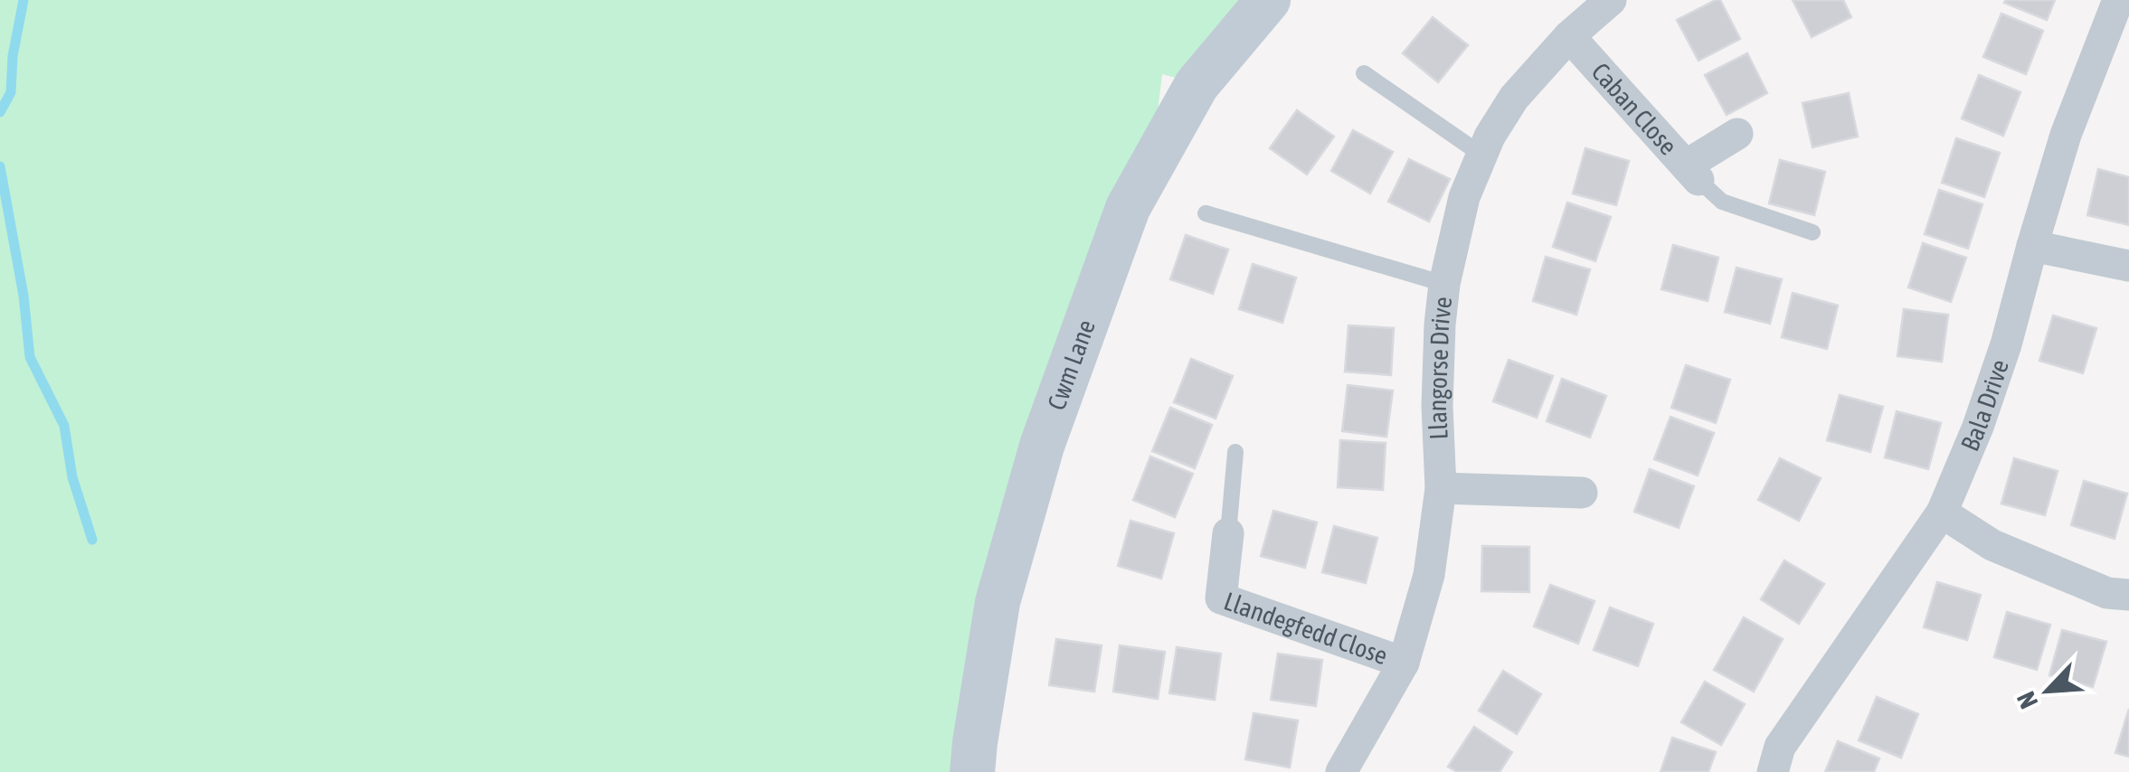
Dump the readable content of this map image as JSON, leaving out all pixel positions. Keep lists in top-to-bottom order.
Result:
{
  "streets": {
    "street": [
      "Caban Close",
      "Cwm Lane",
      "Llangorse Drive",
      "Bala Drive",
      "Llandegfedd Close"
    ]
  },
  "crossings": [
    ["Caban Close", "Llangorse Drive"],
    ["Llangorse Drive", "Llandegfedd Close"]
  ],
  "north": "bottom left"
}
